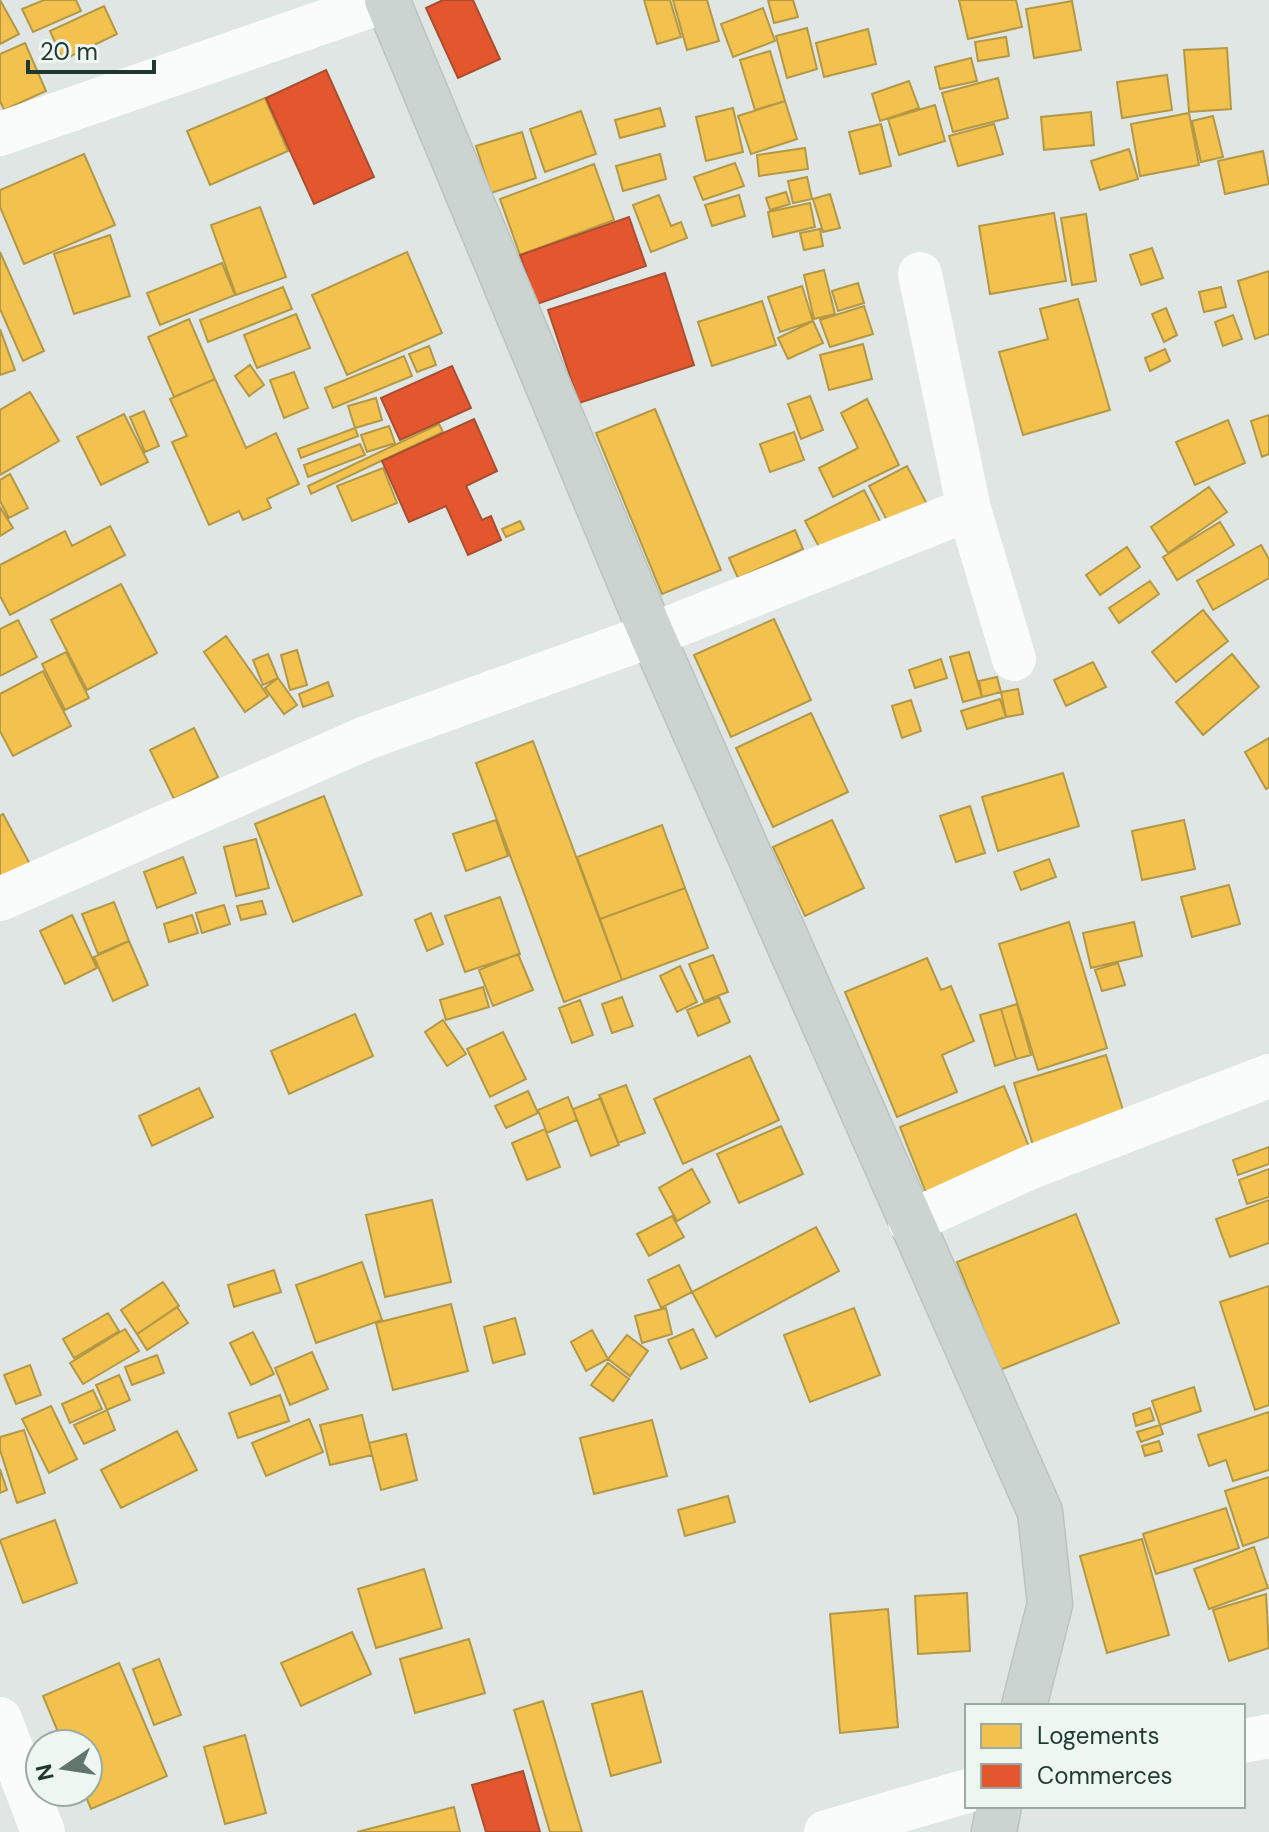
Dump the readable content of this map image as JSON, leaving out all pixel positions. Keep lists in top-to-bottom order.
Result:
{
  "legend": ["Logements", "Commerces"],
  "scale_bar": "20 m",
  "north": "left"
}
